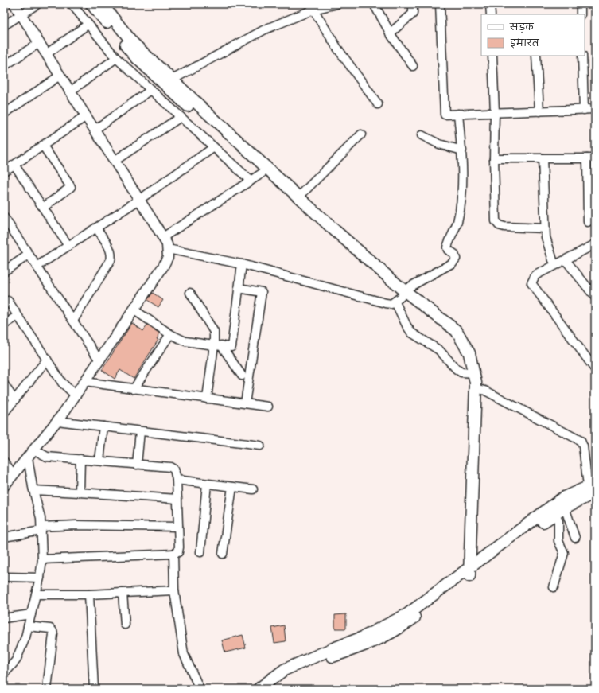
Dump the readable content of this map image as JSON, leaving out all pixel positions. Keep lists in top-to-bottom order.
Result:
{
  "legend": ["सड़क", "इमारत"]
}
